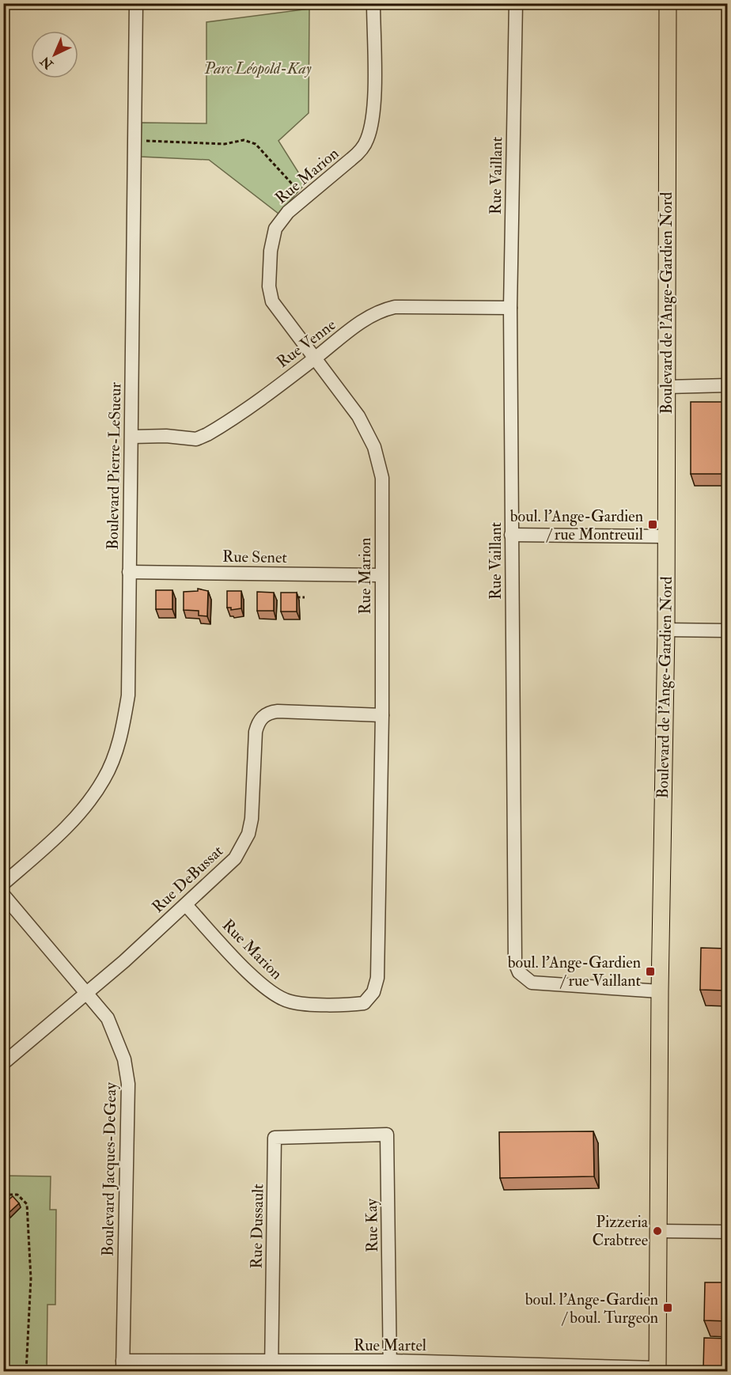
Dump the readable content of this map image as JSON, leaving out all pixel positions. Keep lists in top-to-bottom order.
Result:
{
  "streets": {
    "main road": ["Boulevard de l'Ange-Gardien Nord"],
    "street": [
      "Rue Marion",
      "Rue Vaillant",
      "Rue Venne",
      "Boulevard Pierre-LeSueur",
      "Rue Senet",
      "Rue DeBussat",
      "Boulevard Jacques-DeGeay",
      "Rue Kay",
      "Rue Dussault",
      "Rue Martel"
    ]
  },
  "crossings": [
    ["Rue Marion", "Rue Venne"],
    ["Rue Marion", "Rue Senet"],
    ["Rue Marion", "Rue DeBussat"],
    ["Rue Vaillant", "Boulevard de l'Ange-Gardien Nord"],
    ["Rue Vaillant", "Rue Venne"],
    ["Boulevard de l'Ange-Gardien Nord", "Rue Martel"],
    ["Rue Venne", "Boulevard Pierre-LeSueur"],
    ["Boulevard Pierre-LeSueur", "Rue Senet"],
    ["Rue DeBussat", "Boulevard Jacques-DeGeay"],
    ["Boulevard Jacques-DeGeay", "Rue Martel"],
    ["Rue Kay", "Rue Dussault"],
    ["Rue Kay", "Rue Martel"],
    ["Rue Dussault", "Rue Martel"]
  ],
  "parks": ["Parc Léopold-Kay"],
  "places": {
    "transit": ["boul. l'Ange-Gardien / rue Montreuil", "boul. l'Ange-Gardien / rue Vaillant", "boul. l'Ange-Gardien / boul. Turgeon"],
    "other": ["Pizzeria Crabtree"]
  },
  "north": "bottom left"
}
